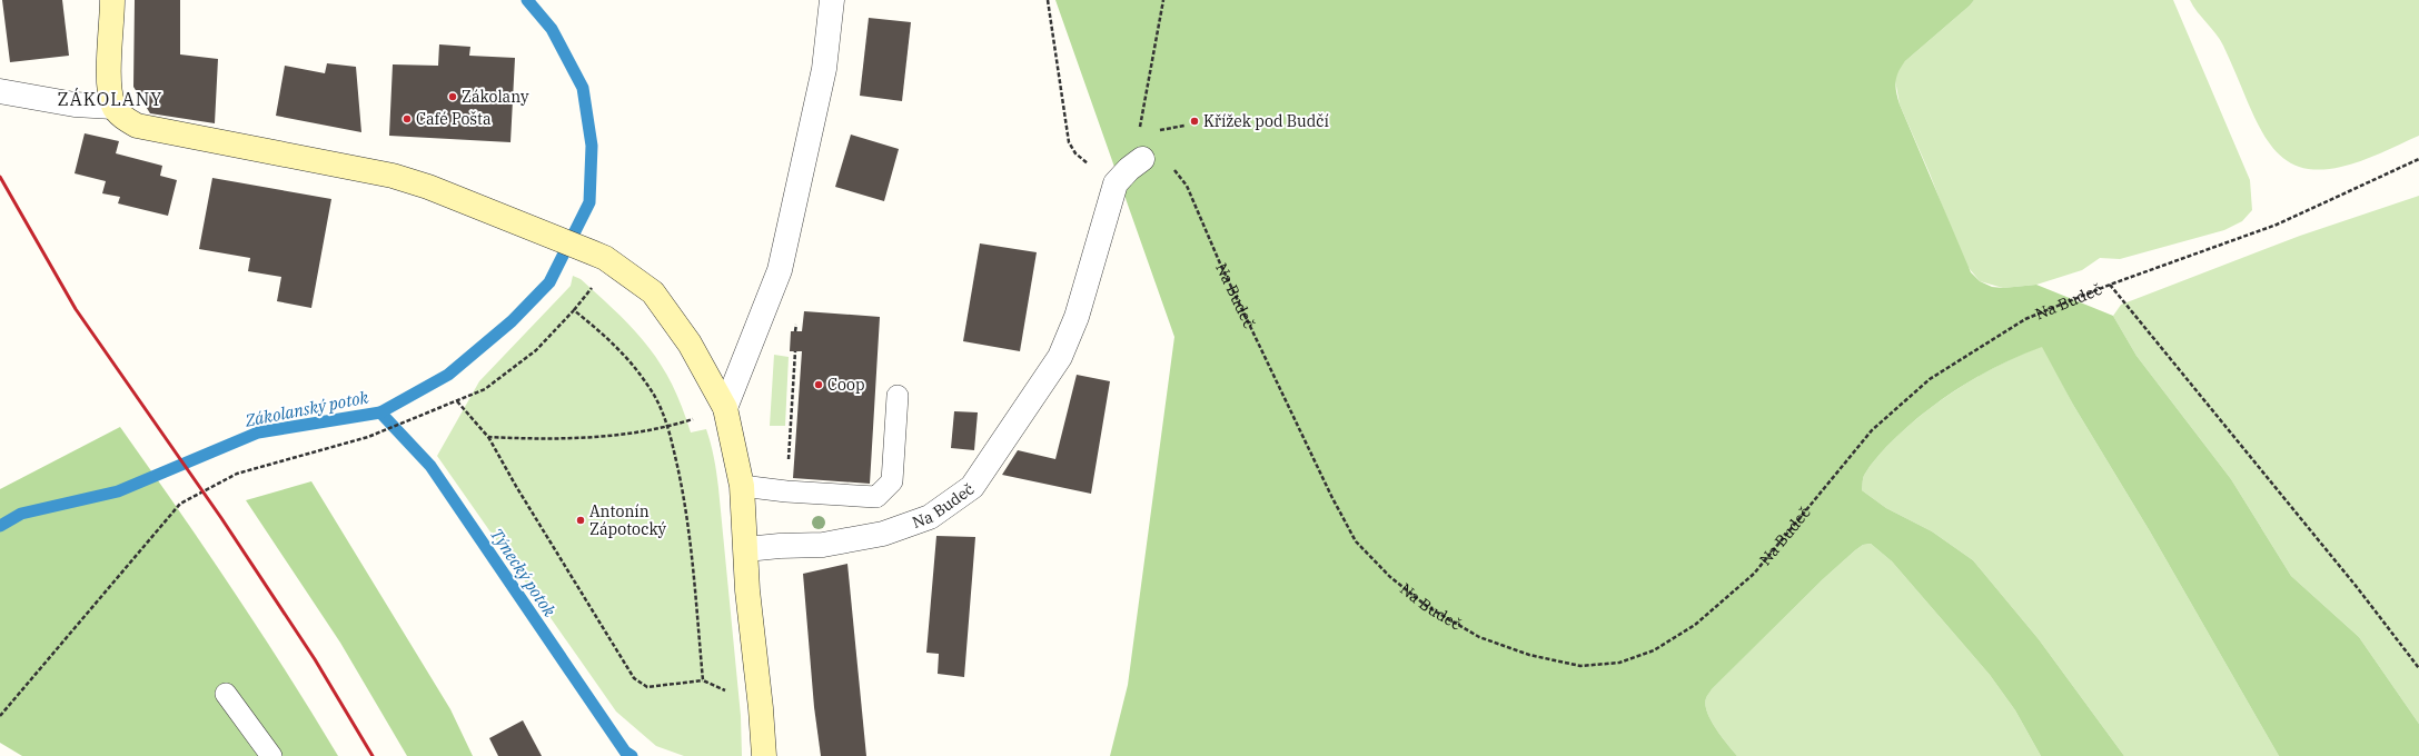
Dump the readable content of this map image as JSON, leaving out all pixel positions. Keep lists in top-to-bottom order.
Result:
{
  "streets": {
    "street": ["Na Budeč"]
  },
  "districts": ["ZÁKOLANY"],
  "water": ["Zákolanský potok", "Týnecký potok"],
  "places": [
    "Zákolany",
    "Café Pošta",
    "Křížek pod Budčí",
    "Coop",
    "Antonín Zápotocký"
  ]
}
